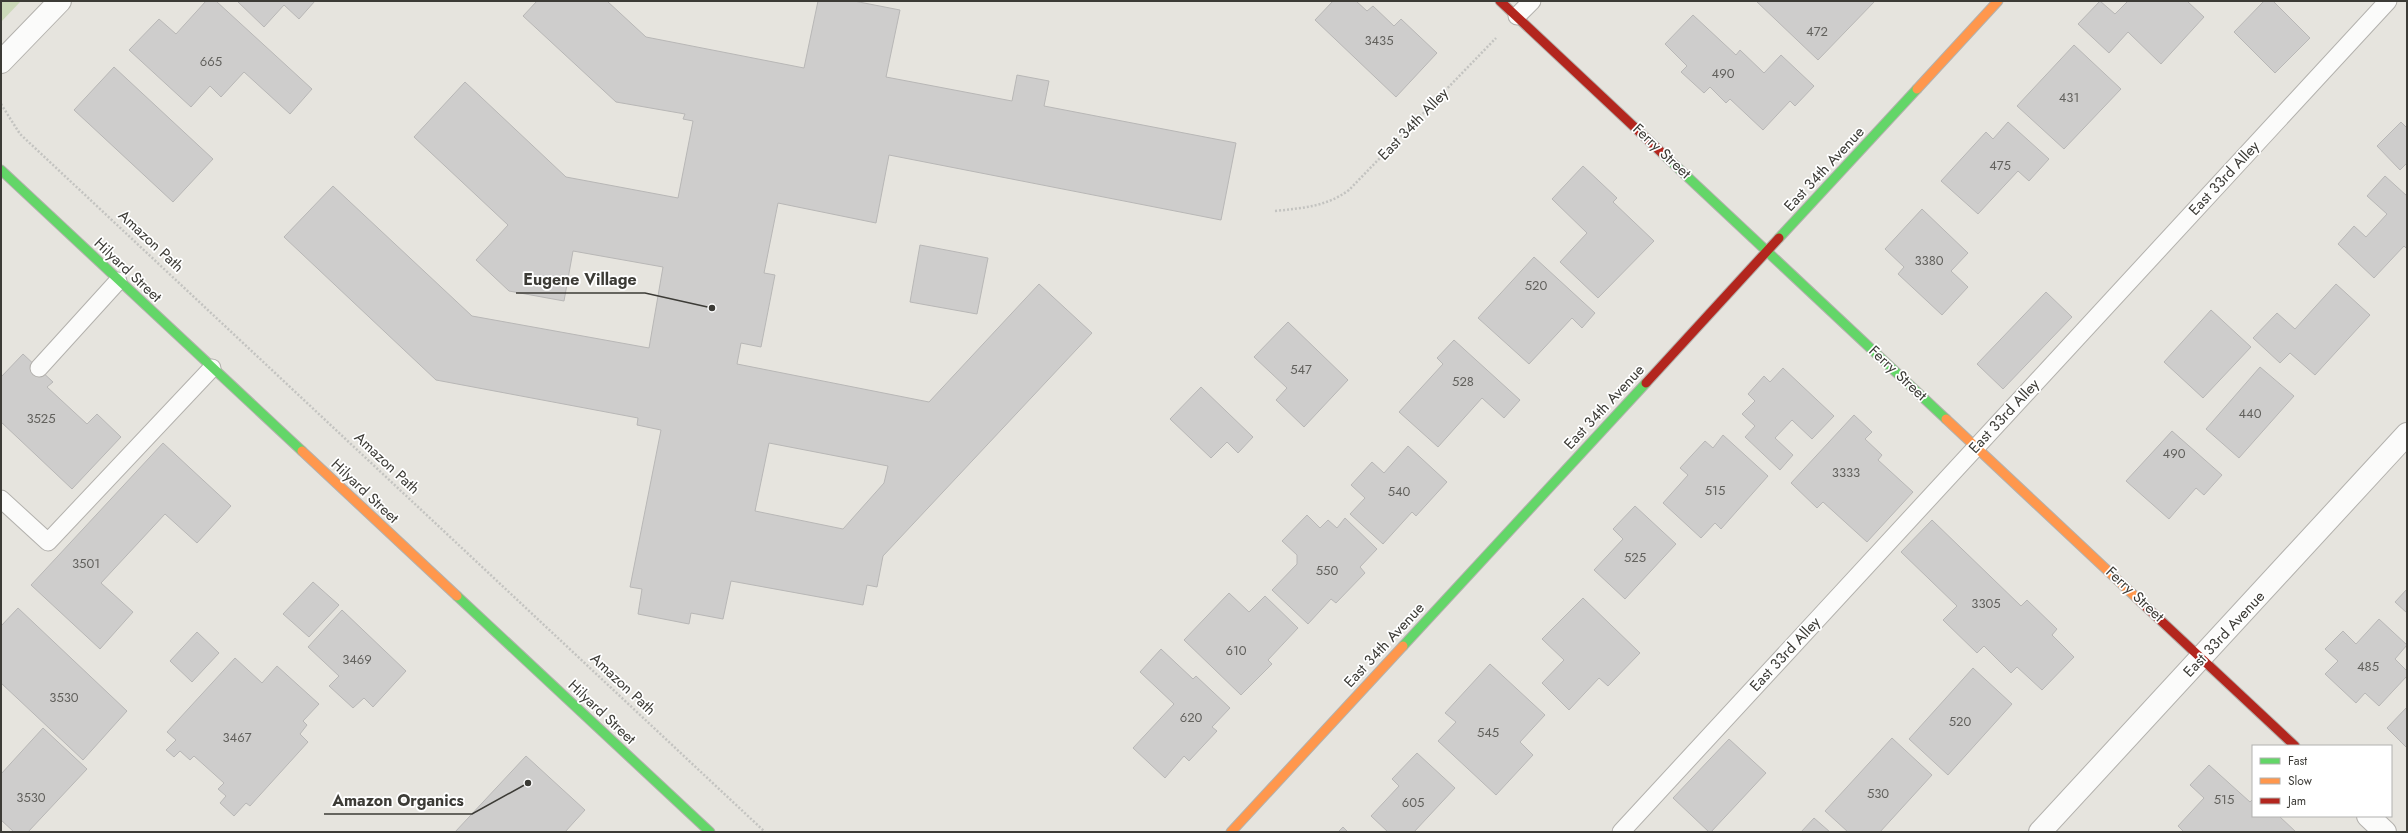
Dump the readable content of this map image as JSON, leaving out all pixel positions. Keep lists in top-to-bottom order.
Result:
{
  "streets": {
    "street": [
      "Ferry Street",
      "East 34th Avenue",
      "Hilyard Street",
      "East 33rd Avenue"
    ],
    "lane": ["East 33rd Alley"],
    "path": ["East 34th Alley", "Amazon Path"]
  },
  "crossings": [
    ["East 34th Alley", "Ferry Street"],
    ["Ferry Street", "East 34th Avenue"],
    ["Ferry Street", "East 33rd Alley"],
    ["Ferry Street", "East 33rd Avenue"]
  ],
  "places": ["Eugene Village", "Amazon Organics"],
  "house_numbers": [
    "472",
    "3435",
    "665",
    "490",
    "431",
    "475",
    "3380",
    "520",
    "547",
    "528",
    "440",
    "3525",
    "490",
    "3333",
    "515",
    "540",
    "525",
    "3501",
    "550",
    "3305",
    "610",
    "3469",
    "485",
    "3530",
    "620",
    "520",
    "545",
    "3467",
    "530",
    "3530",
    "515",
    "605"
  ],
  "legend": ["Fast", "Slow", "Jam"]
}
